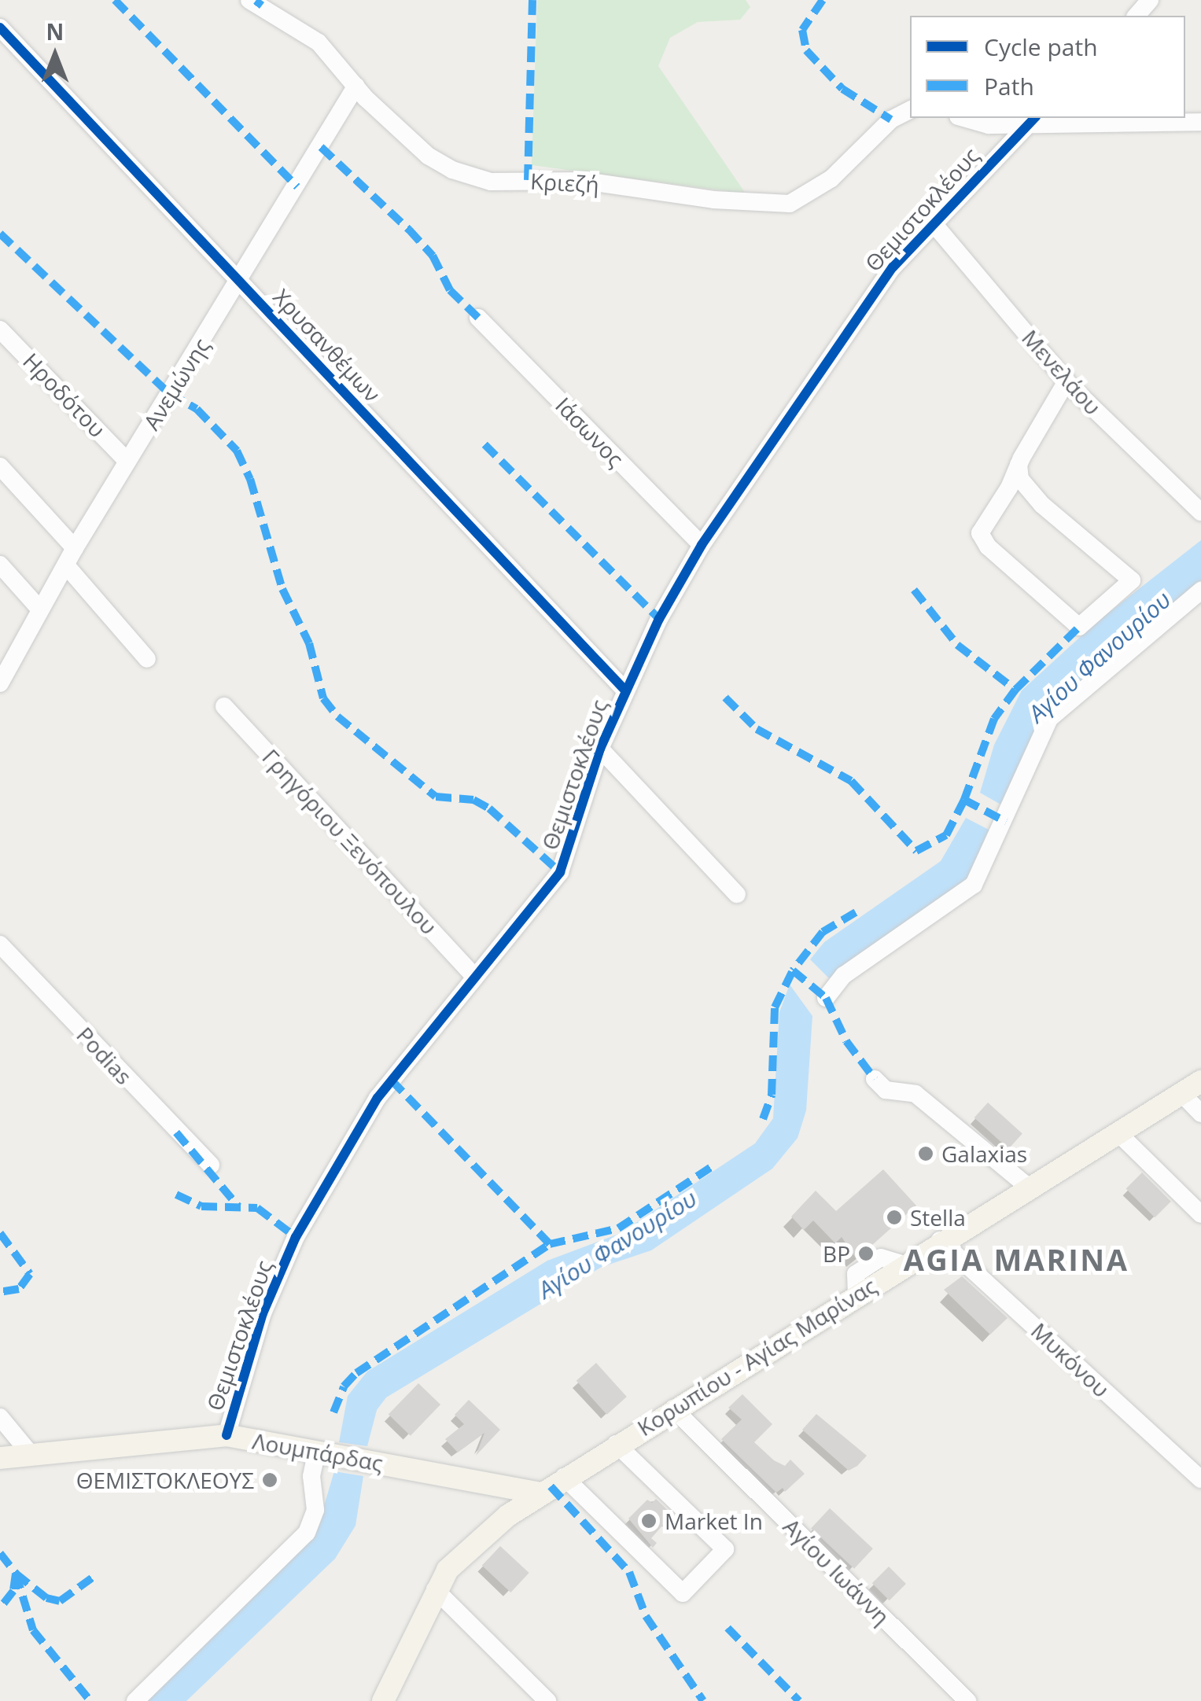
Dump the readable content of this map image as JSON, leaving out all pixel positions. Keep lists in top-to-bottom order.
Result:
{
  "streets": {
    "main road": ["Κορωπίου - Αγίας Μαρίνας", "Λουμπάρδας"],
    "street": [
      "Κριεζή",
      "Θεμιστοκλέους",
      "Χρυσανθέμων",
      "Μενελάου",
      "Ανεμώνης",
      "Ηροδότου",
      "Ιάσωνος",
      "Γρηγόριου Ξενόπουλου",
      "Podias",
      "Μυκόνου",
      "Αγίου Ιωάννη"
    ]
  },
  "crossings": [
    ["Κριεζή", "Ανεμώνης"],
    ["Θεμιστοκλέους", "Χρυσανθέμων"],
    ["Θεμιστοκλέους", "Μενελάου"],
    ["Θεμιστοκλέους", "Ιάσωνος"],
    ["Θεμιστοκλέους", "Γρηγόριου Ξενόπουλου"],
    ["Θεμιστοκλέους", "Λουμπάρδας"],
    ["Χρυσανθέμων", "Ανεμώνης"],
    ["Ανεμώνης", "Ηροδότου"],
    ["Κορωπίου - Αγίας Μαρίνας", "Μυκόνου"],
    ["Κορωπίου - Αγίας Μαρίνας", "Λουμπάρδας"],
    ["Κορωπίου - Αγίας Μαρίνας", "Αγίου Ιωάννη"]
  ],
  "districts": ["AGIA MARINA"],
  "water": ["Αγίου Φανουρίου"],
  "places": [
    "Galaxias",
    "Stella",
    "BP",
    "ΘΕΜΙΣΤΟΚΛΕΟΥΣ",
    "Market In"
  ],
  "legend": ["Cycle path", "Path"],
  "north": "top"
}
